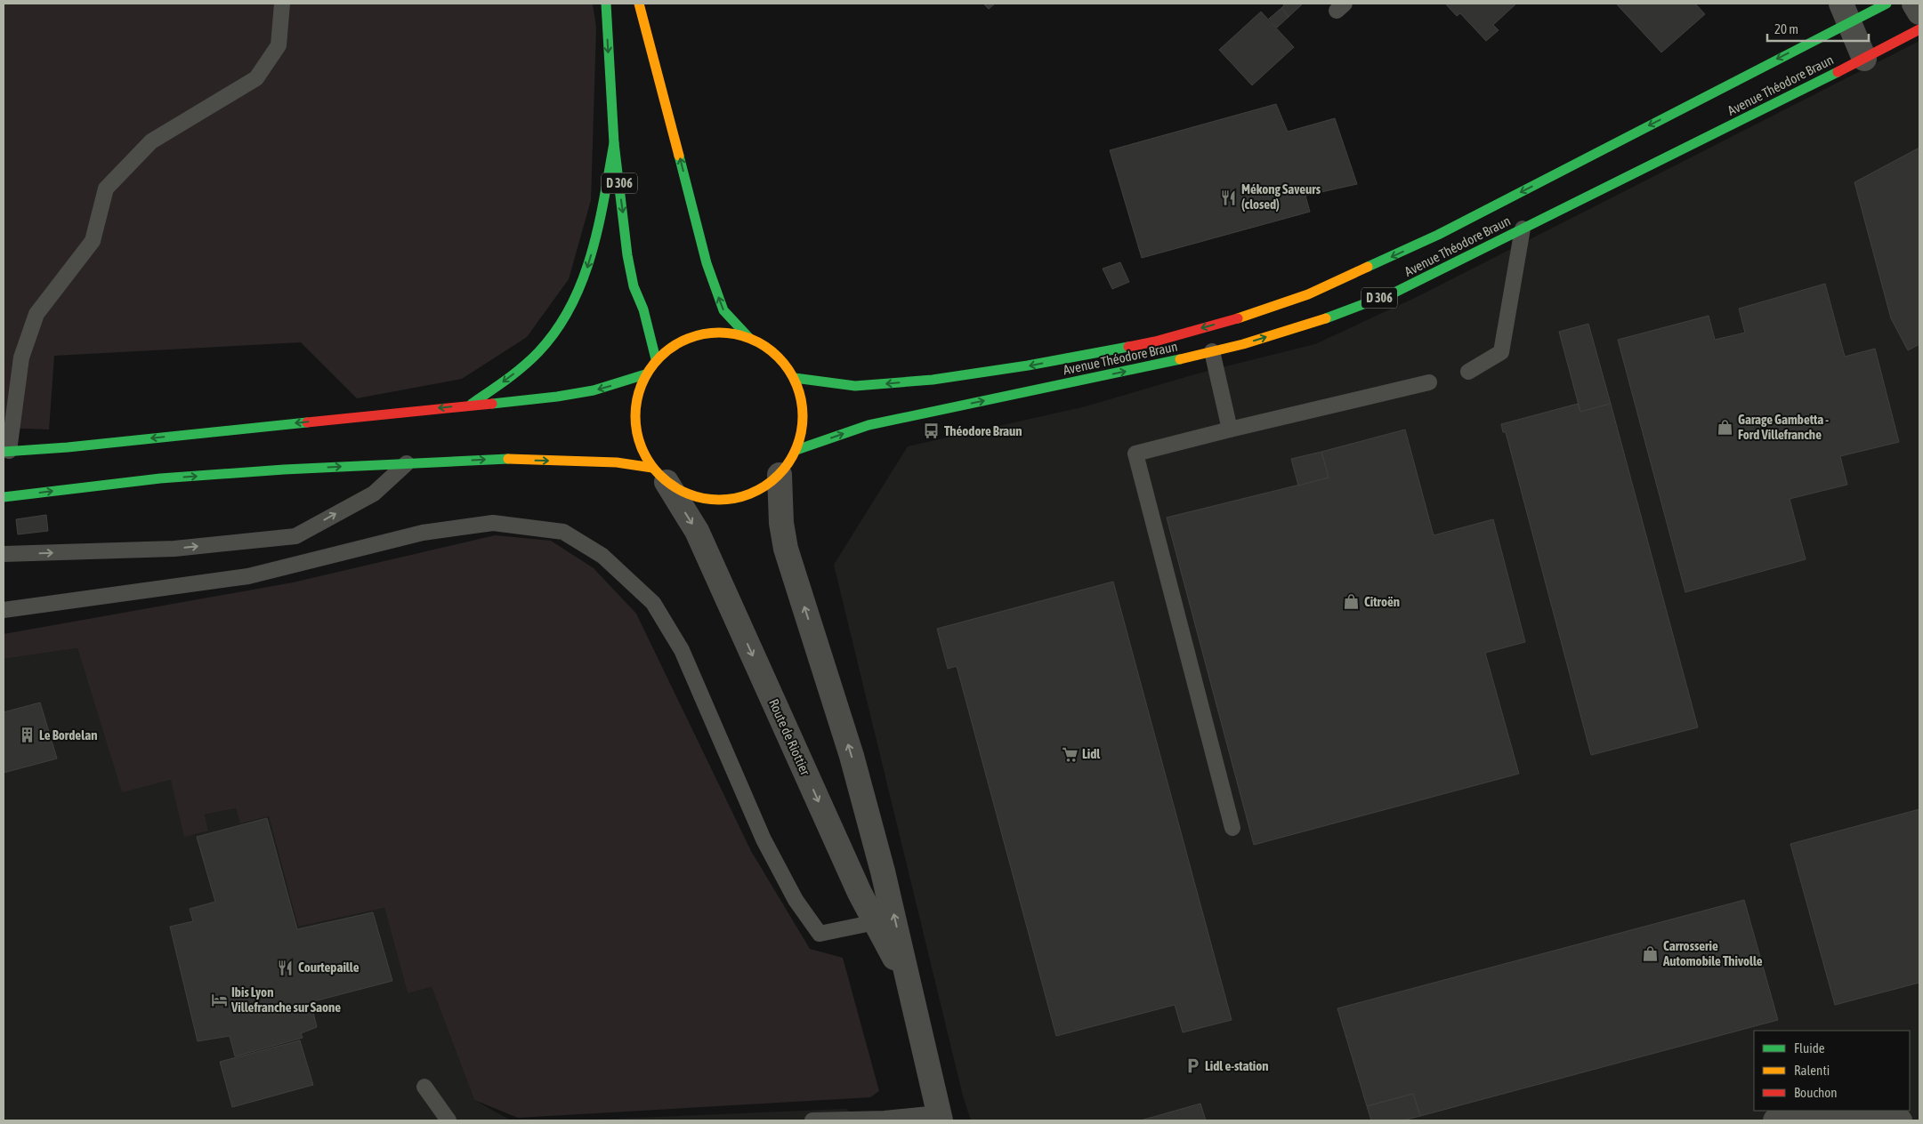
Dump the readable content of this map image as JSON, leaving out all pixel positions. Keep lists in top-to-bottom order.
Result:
{
  "streets": {
    "main road": ["Avenue Théodore Braun", "D 306"],
    "street": ["Route de Riottier"]
  },
  "places": {
    "restaurant": ["Mékong Saveurs (closed)", "Courtepaille"],
    "shop": ["Garage Gambetta - Ford Villefranche", "Citroën", "Carrosserie Automobile Thivolle"],
    "bus stop": ["Théodore Braun"],
    "building": ["Le Bordelan"],
    "supermarket": ["Lidl"],
    "hotel": ["Ibis Lyon Villefranche sur Saone"],
    "parking": ["Lidl e-station"]
  },
  "legend": ["Fluide", "Ralenti", "Bouchon"],
  "scale_bar": "20 m"
}
